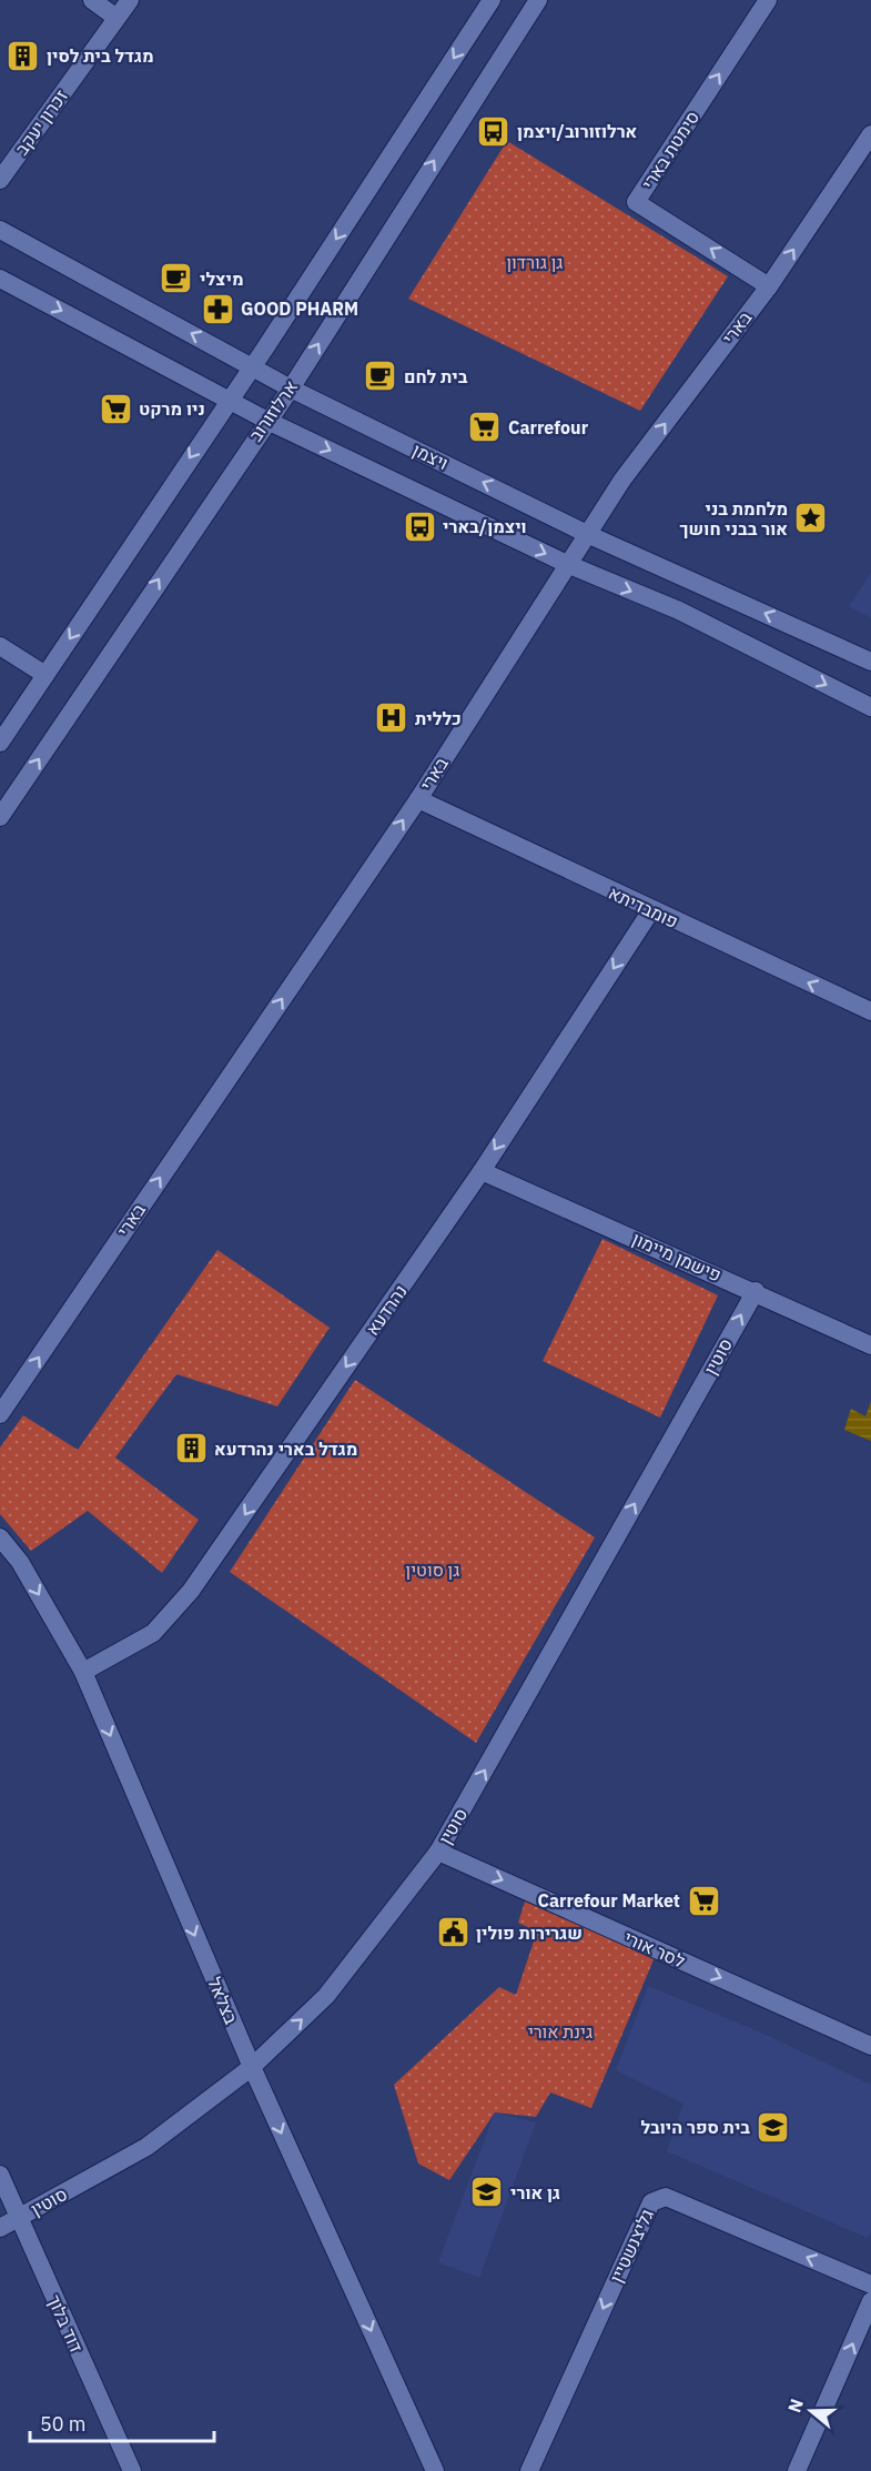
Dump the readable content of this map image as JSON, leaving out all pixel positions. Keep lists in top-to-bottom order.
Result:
{
  "streets": {
    "street": [
      "זכרון יעקב",
      "סימטת בארי",
      "בארי",
      "ארלוזורוב",
      "ויצמן",
      "פומבדיתא",
      "פישמן מיימון",
      "נהרדעא",
      "סוטין",
      "לסר אורי",
      "בצלאל",
      "גליצנשטיין",
      "דוד בלוך"
    ]
  },
  "crossings": [
    ["סימטת בארי", "בארי"],
    ["בארי", "ויצמן"],
    ["בארי", "פומבדיתא"],
    ["ארלוזורוב", "ויצמן"],
    ["פומבדיתא", "נהרדעא"],
    ["פישמן מיימון", "נהרדעא"],
    ["פישמן מיימון", "סוטין"],
    ["נהרדעא", "בצלאל"],
    ["סוטין", "לסר אורי"],
    ["סוטין", "בצלאל"],
    ["סוטין", "דוד בלוך"]
  ],
  "one_way": [
    "בארי",
    "פומבדיתא",
    "נהרדעא",
    "סוטין",
    "לסר אורי",
    "בצלאל"
  ],
  "parks": ["גן גורדון", "גן סוטין", "גינת אורי"],
  "places": {
    "building": ["מגדל בית לסין", "מגדל בארי נהרדעא"],
    "bus stop": ["ארלוזורוב/ויצמן", "ויצמן/בארי"],
    "cafe": ["מיצלי", "בית לחם"],
    "pharmacy": ["GOOD PHARM"],
    "supermarket": ["ניו מרקט", "Carrefour", "Carrefour Market"],
    "place": ["מלחמת בני אור בבני חושך"],
    "hospital": ["כללית"],
    "public building": ["שגרירות פולין"],
    "school or university": ["בית ספר היובל", "גן אורי"]
  },
  "scale_bar": "50 m",
  "north": "left"
}
